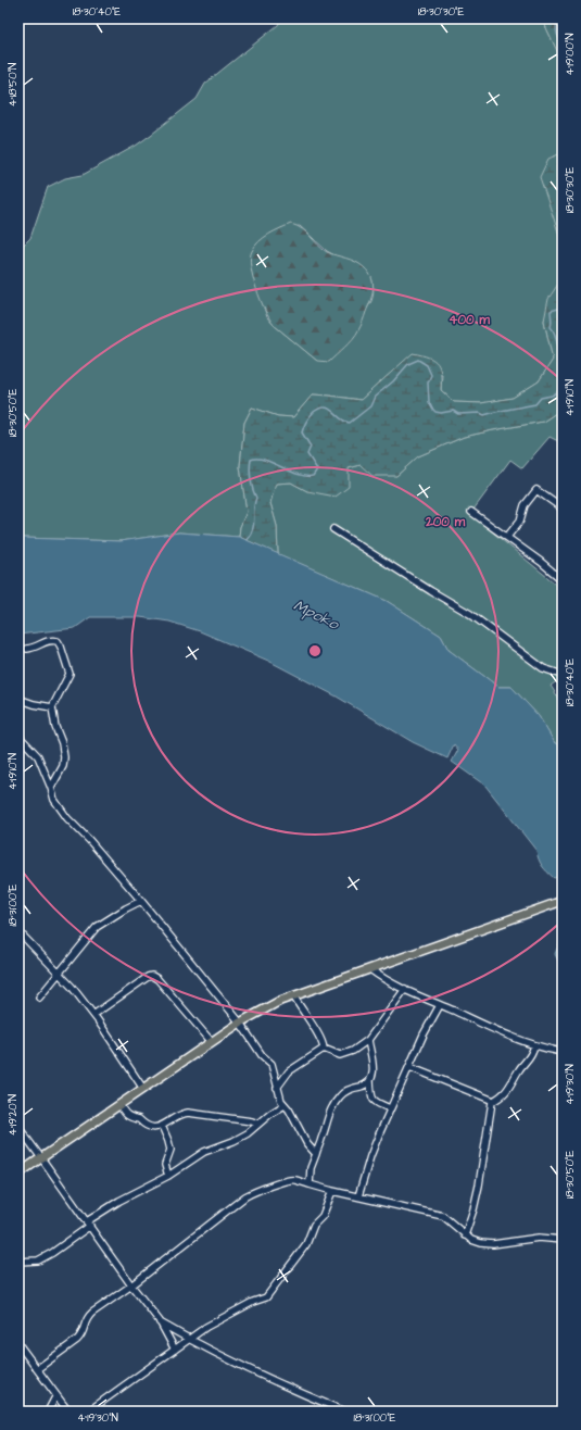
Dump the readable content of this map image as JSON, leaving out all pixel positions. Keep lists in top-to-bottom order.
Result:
{
  "water": ["Mpoko"],
  "coordinates": [
    "18°30'40\"E",
    "18°30'30\"E",
    "4°19'00\"N",
    "4°18'50\"N",
    "4°19'10\"N",
    "18°30'50\"E",
    "18°31'00\"E",
    "4°19'30\"N",
    "4°19'20\"N"
  ],
  "rings": ["400 m", "200 m"]
}
